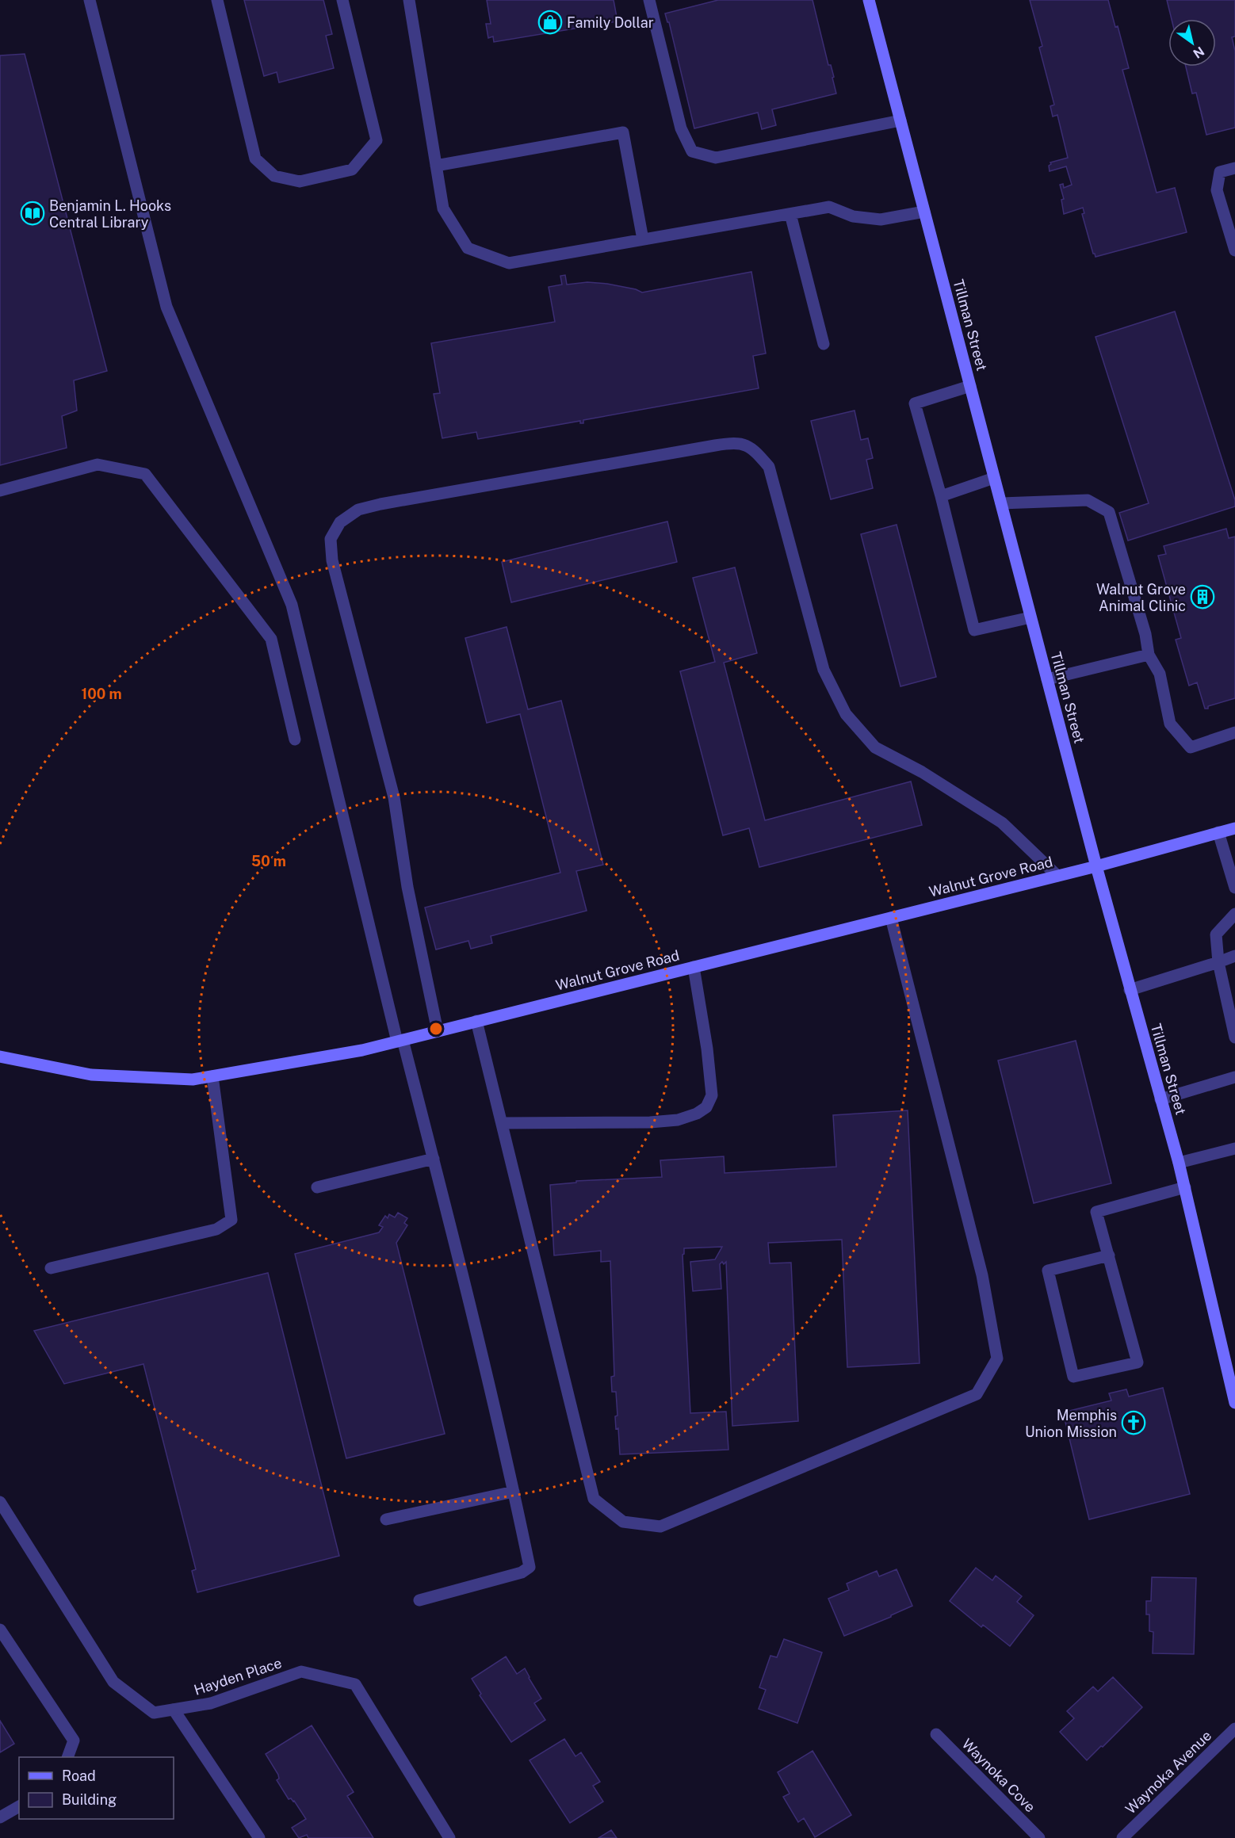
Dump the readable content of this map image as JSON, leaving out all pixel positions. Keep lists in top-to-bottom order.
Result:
{
  "streets": {
    "main road": ["Tillman Street", "Walnut Grove Road"],
    "street": ["Hayden Place", "Waynoka Avenue", "Waynoka Cove"]
  },
  "crossings": [
    ["Tillman Street", "Walnut Grove Road"]
  ],
  "places": {
    "shop": ["Family Dollar"],
    "library": ["Benjamin L. Hooks Central Library"],
    "building": ["Walnut Grove Animal Clinic"],
    "church": ["Memphis Union Mission"]
  },
  "legend": ["Road", "Building"],
  "north": "bottom right",
  "rings": ["100 m", "50 m"]
}
